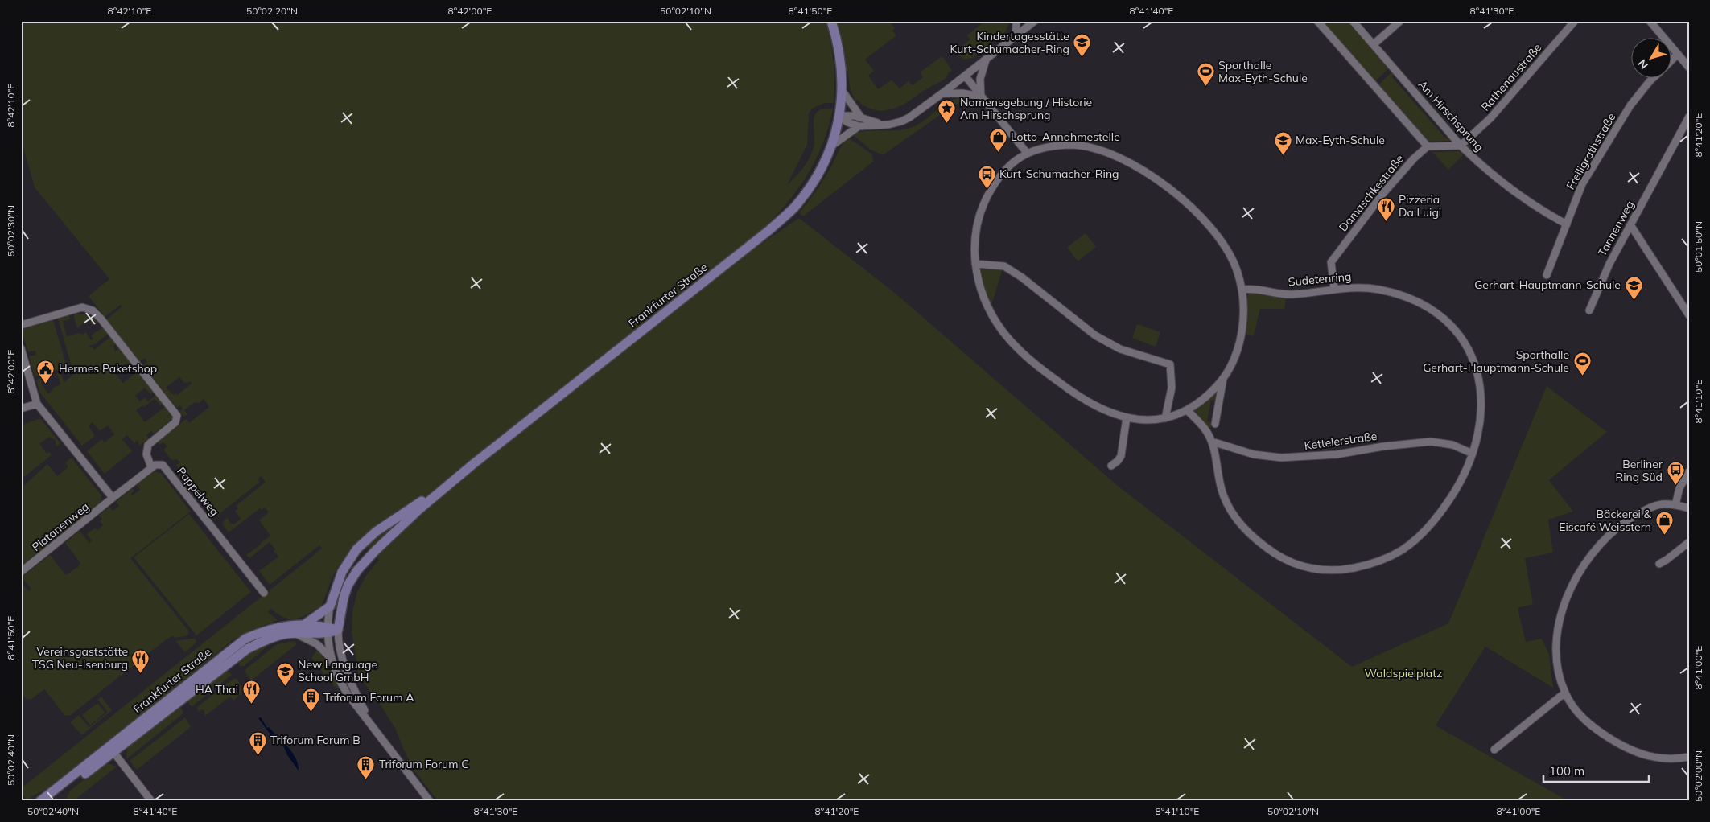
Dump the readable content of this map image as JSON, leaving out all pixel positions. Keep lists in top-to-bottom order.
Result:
{
  "streets": {
    "main road": ["Frankfurter Straße"],
    "street": [
      "Rathenaustraße",
      "Am Hirschsprung",
      "Freiligrathstraße",
      "Damaschkestraße",
      "Tannenweg",
      "Sudetenring",
      "Kettelerstraße",
      "Pappelweg",
      "Platanenweg"
    ]
  },
  "crossings": [
    ["Rathenaustraße", "Am Hirschsprung"],
    ["Am Hirschsprung", "Freiligrathstraße"],
    ["Damaschkestraße", "Sudetenring"],
    ["Sudetenring", "Kettelerstraße"]
  ],
  "parks": ["Waldspielplatz"],
  "places": {
    "school or university": [
      "Kindertagesstätte Kurt-Schumacher-Ring",
      "Max-Eyth-Schule",
      "Gerhart-Hauptmann-Schule",
      "New Language School GmbH"
    ],
    "sports": ["Sporthalle Max-Eyth-Schule", "Sporthalle Gerhart-Hauptmann-Schule"],
    "place": ["Namensgebung / Historie Am Hirschsprung"],
    "shop": ["Lotto-Annahmestelle", "Bäckerei & Eiscafé Weisstern"],
    "bus stop": ["Kurt-Schumacher-Ring", "Berliner Ring Süd"],
    "restaurant": ["Pizzeria Da Luigi", "Vereinsgaststätte TSG Neu-Isenburg", "HA Thai"],
    "public building": ["Hermes Paketshop"],
    "building": ["Triforum Forum A", "Triforum Forum B", "Triforum Forum C"]
  },
  "scale_bar": "100 m",
  "north": "bottom left",
  "coordinates": [
    "8°42'10\"E",
    "50°02'20\"N",
    "8°42'00\"E",
    "50°02'10\"N",
    "8°41'50\"E",
    "8°41'40\"E",
    "8°41'30\"E",
    "8°41'20\"E",
    "50°02'30\"N",
    "50°01'50\"N",
    "8°41'10\"E",
    "8°41'00\"E",
    "50°02'40\"N",
    "50°02'00\"N"
  ]
}
